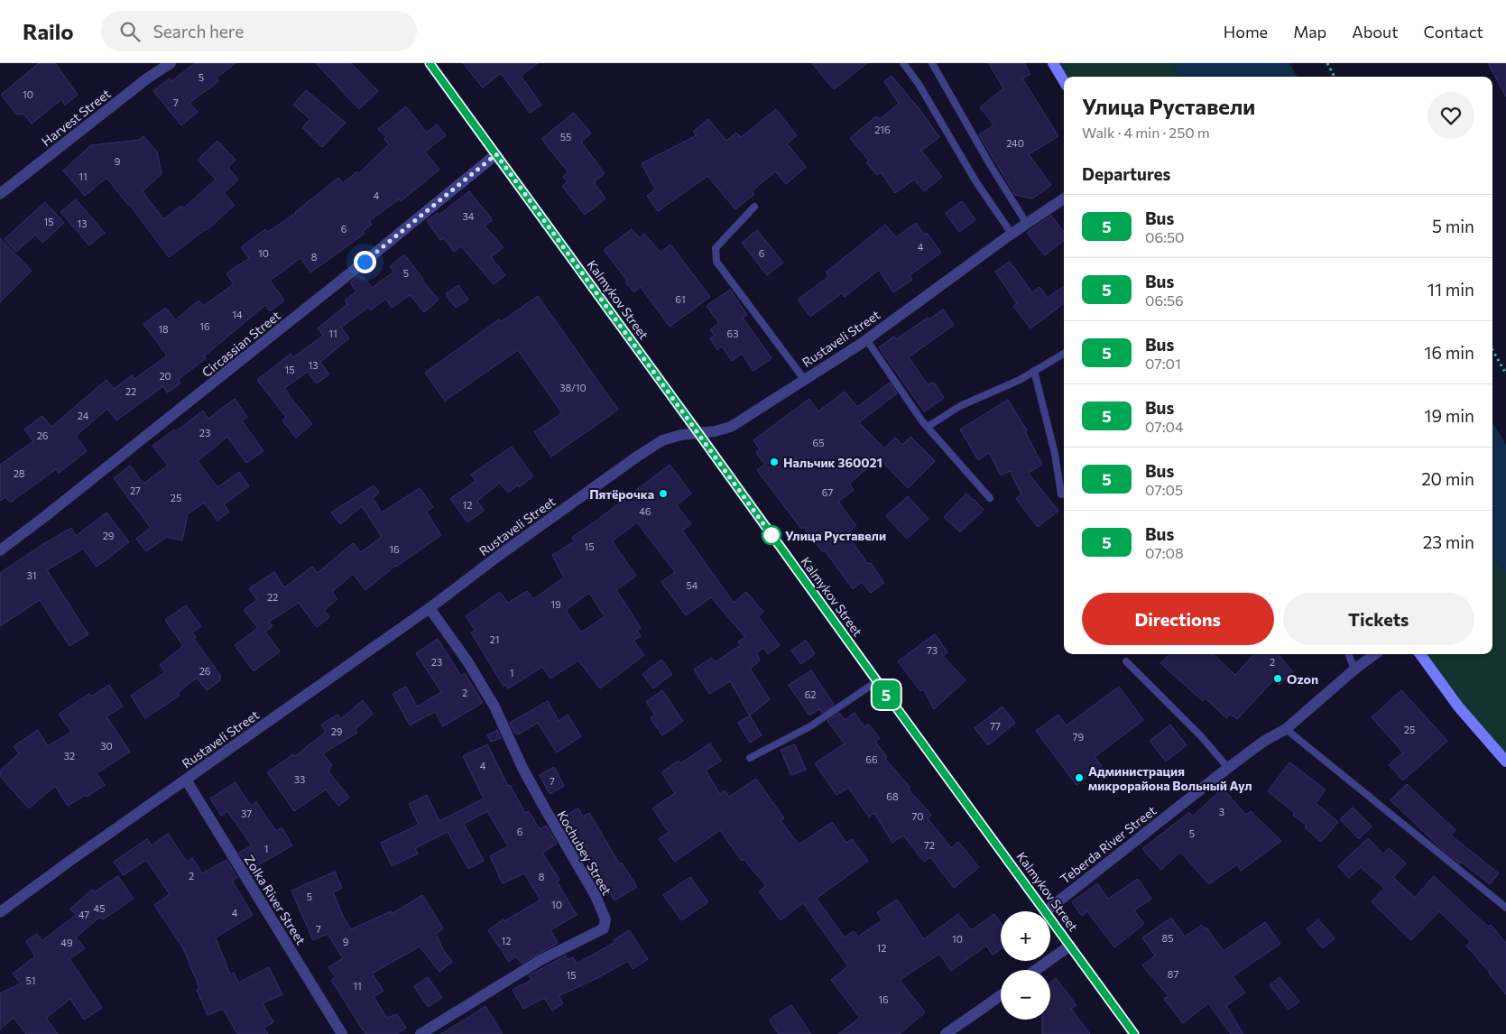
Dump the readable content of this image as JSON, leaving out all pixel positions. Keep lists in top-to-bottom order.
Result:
{
  "streets": {
    "street": [
      "Harvest Street",
      "Kalmykov Street",
      "Rustaveli Street",
      "Circassian Street",
      "Teberda River Street",
      "Kochubey Street",
      "Zolka River Street"
    ]
  },
  "crossings": [
    ["Kalmykov Street", "Rustaveli Street"],
    ["Kalmykov Street", "Circassian Street"],
    ["Kalmykov Street", "Teberda River Street"],
    ["Rustaveli Street", "Kochubey Street"],
    ["Rustaveli Street", "Zolka River Street"]
  ],
  "places": [
    "Нальчик 360021",
    "Пятёрочка",
    "Улица Руставели",
    "Ozon",
    "Администрация микрорайона Вольный Аул"
  ],
  "lines": ["bus line 5"],
  "house_numbers": [
    "5",
    "10",
    "7",
    "216",
    "55",
    "240",
    "9",
    "11",
    "4",
    "34",
    "15",
    "13",
    "6",
    "4",
    "10",
    "6",
    "8",
    "5",
    "61",
    "14",
    "16",
    "18",
    "11",
    "63",
    "13",
    "15",
    "20",
    "38/10",
    "22",
    "24",
    "23",
    "26",
    "65",
    "28",
    "27",
    "67",
    "25",
    "12",
    "46",
    "29",
    "15",
    "16",
    "31",
    "54",
    "22",
    "19",
    "21",
    "73",
    "23",
    "2",
    "26",
    "1",
    "2",
    "62",
    "77",
    "25",
    "29",
    "79",
    "30",
    "32",
    "66",
    "4",
    "33",
    "7",
    "68",
    "3",
    "37",
    "70",
    "6",
    "5",
    "72",
    "1",
    "2",
    "8",
    "5",
    "10",
    "45",
    "4",
    "47",
    "7",
    "85",
    "10",
    "12",
    "9",
    "49",
    "12",
    "87",
    "15",
    "51",
    "11",
    "16"
  ],
  "page": {
    "header": "Railo",
    "search": "Search here",
    "nav": [
      "Home",
      "Map",
      "About",
      "Contact"
    ],
    "on_map": "5",
    "heading": [
      ["Улица Руставели", "Walk · 4 min · 250 m"],
      "Departures"
    ],
    "list": [
      {
        "mark": "5",
        "name": "Bus",
        "note": "06:50",
        "value": "5 min"
      },
      {
        "mark": "5",
        "name": "Bus",
        "note": "06:56",
        "value": "11 min"
      },
      {
        "mark": "5",
        "name": "Bus",
        "note": "07:01",
        "value": "16 min"
      },
      {
        "mark": "5",
        "name": "Bus",
        "note": "07:04",
        "value": "19 min"
      },
      {
        "mark": "5",
        "name": "Bus",
        "note": "07:05",
        "value": "20 min"
      },
      {
        "mark": "5",
        "name": "Bus",
        "note": "07:08",
        "value": "23 min"
      }
    ],
    "buttons": ["Directions", "Tickets"],
    "map_buttons": ["+", "−"]
  }
}
